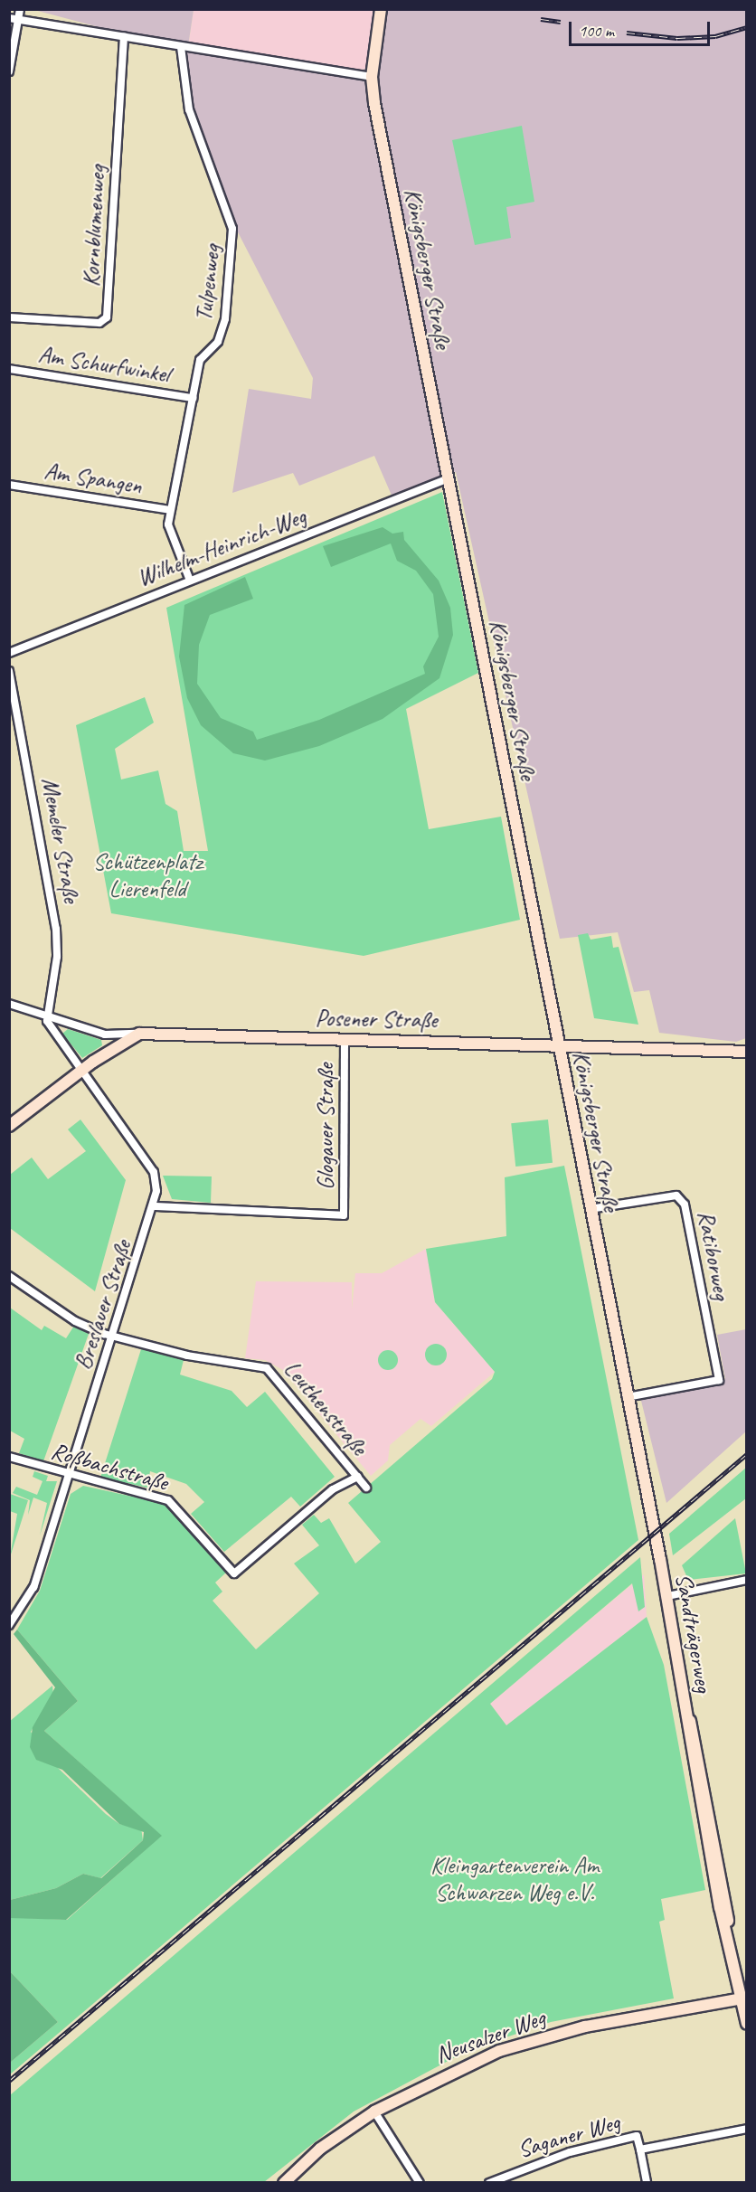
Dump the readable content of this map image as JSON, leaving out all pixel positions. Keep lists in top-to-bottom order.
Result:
{
  "streets": {
    "main road": [
      "Königsberger Straße",
      "Posener Straße",
      "Sandträgerweg",
      "Neusalzer Weg"
    ],
    "street": [
      "Kornblumenweg",
      "Tulpenweg",
      "Am Schurfwinkel",
      "Am Spangen",
      "Wilhelm-Heinrich-Weg",
      "Memeler Straße",
      "Glogauer Straße",
      "Ratiborweg",
      "Breslauer Straße",
      "Leuthenstraße",
      "Roßbachstraße",
      "Saganer Weg"
    ]
  },
  "crossings": [
    ["Königsberger Straße", "Wilhelm-Heinrich-Weg"],
    ["Königsberger Straße", "Posener Straße"],
    ["Königsberger Straße", "Ratiborweg"],
    ["Königsberger Straße", "Sandträgerweg"],
    ["Tulpenweg", "Am Schurfwinkel"],
    ["Tulpenweg", "Am Spangen"],
    ["Tulpenweg", "Wilhelm-Heinrich-Weg"],
    ["Memeler Straße", "Posener Straße"],
    ["Memeler Straße", "Breslauer Straße"],
    ["Posener Straße", "Glogauer Straße"],
    ["Posener Straße", "Breslauer Straße"],
    ["Glogauer Straße", "Breslauer Straße"],
    ["Breslauer Straße", "Leuthenstraße"],
    ["Breslauer Straße", "Roßbachstraße"],
    ["Leuthenstraße", "Roßbachstraße"],
    ["Sandträgerweg", "Neusalzer Weg"]
  ],
  "parks": ["Schützenplatz Lierenfeld", "Kleingartenverein Am Schwarzen Weg e.V."],
  "scale_bar": "100 m"
}
